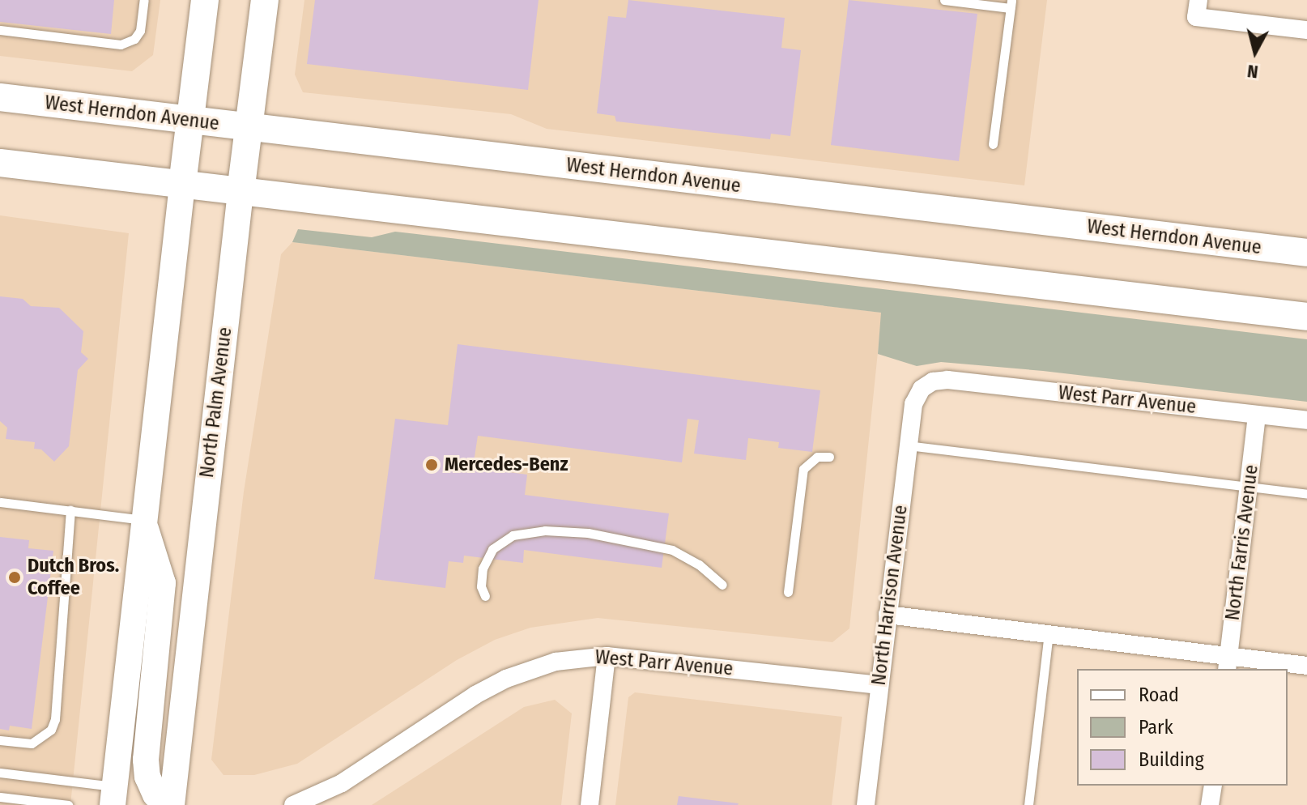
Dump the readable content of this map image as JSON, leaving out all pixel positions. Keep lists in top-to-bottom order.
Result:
{
  "streets": {
    "main road": ["West Herndon Avenue", "North Palm Avenue"],
    "street": ["West Parr Avenue", "North Farris Avenue", "North Harrison Avenue"]
  },
  "crossings": [
    ["West Herndon Avenue", "North Palm Avenue"],
    ["West Parr Avenue", "North Farris Avenue"],
    ["West Parr Avenue", "North Harrison Avenue"]
  ],
  "places": ["Mercedes-Benz", "Dutch Bros. Coffee"],
  "legend": ["Road", "Park", "Building"],
  "north": "bottom"
}
